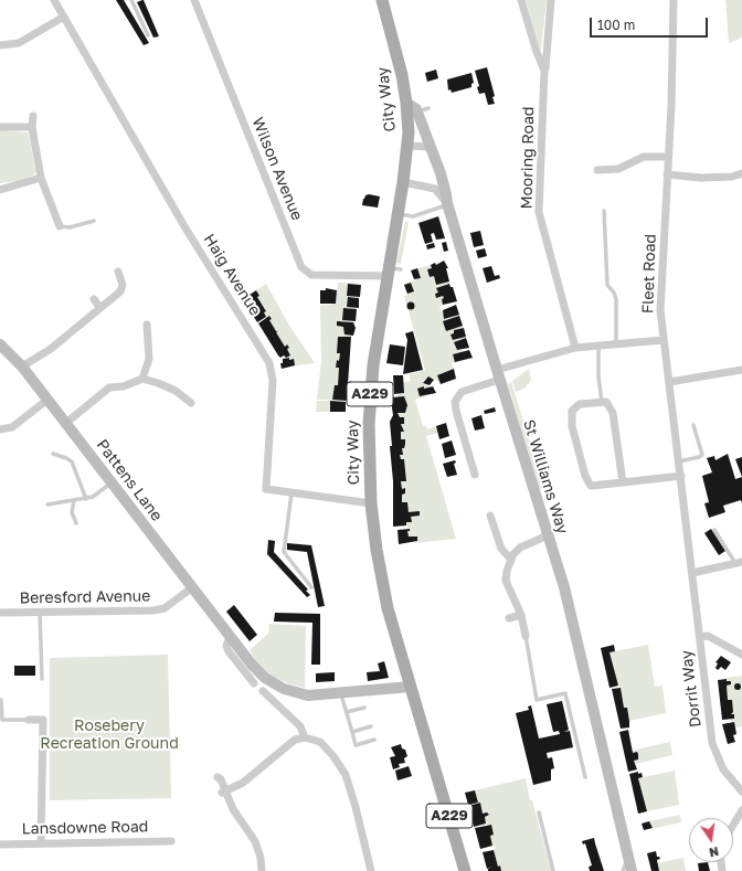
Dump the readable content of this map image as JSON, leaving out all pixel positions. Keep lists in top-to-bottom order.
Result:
{
  "streets": {
    "main road": ["City Way", "A229"],
    "street": [
      "Mooring Road",
      "Wilson Avenue",
      "Fleet Road",
      "Haig Avenue",
      "St Williams Way",
      "Pattens Lane",
      "Beresford Avenue",
      "Dorrit Way",
      "Lansdowne Road"
    ]
  },
  "crossings": [
    ["City Way", "Wilson Avenue"],
    ["City Way", "Haig Avenue"],
    ["City Way", "St Williams Way"],
    ["City Way", "Pattens Lane"],
    ["Fleet Road", "Dorrit Way"],
    ["Pattens Lane", "Beresford Avenue"]
  ],
  "parks": ["Rosebery Recreation Ground"],
  "scale_bar": "100 m",
  "north": "bottom"
}
